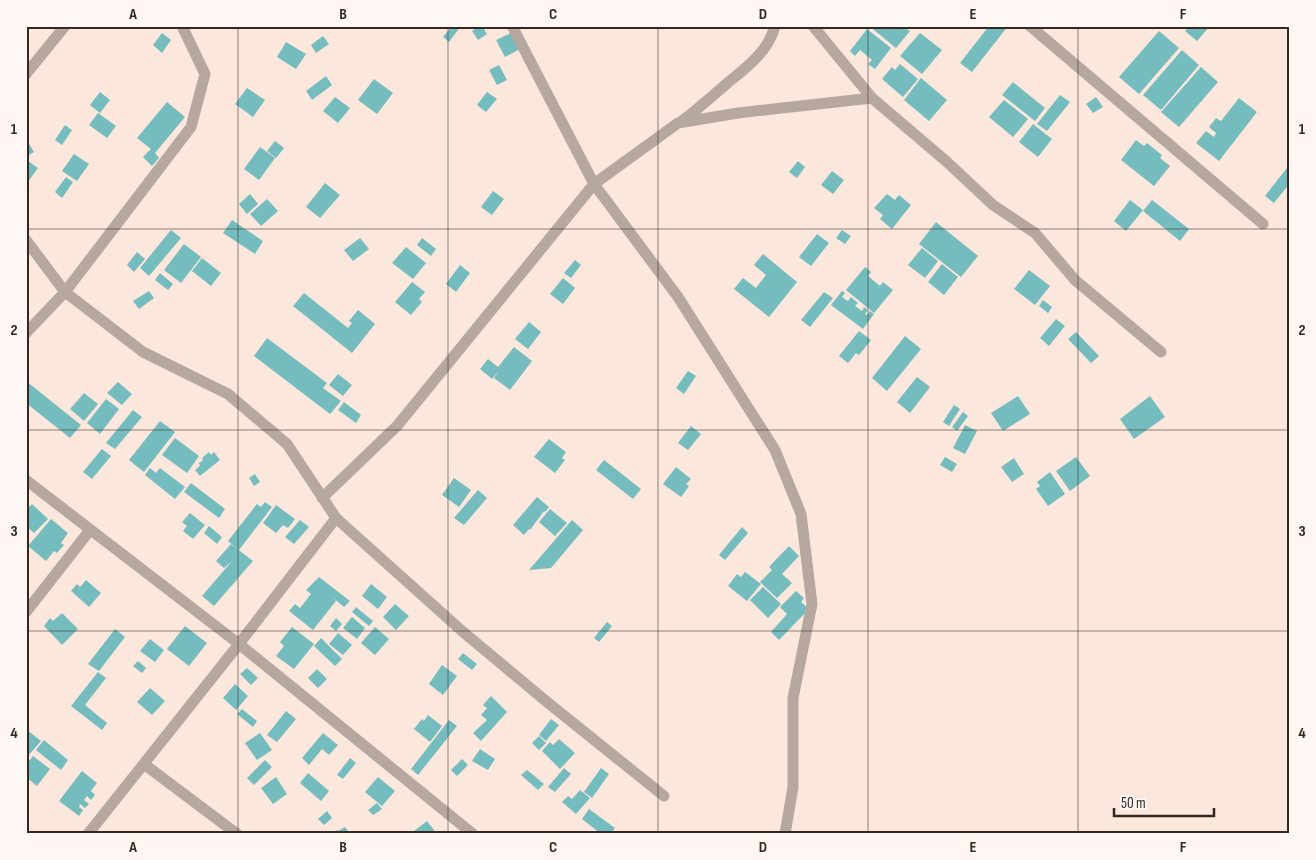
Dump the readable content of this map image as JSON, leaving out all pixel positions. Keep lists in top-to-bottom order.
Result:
{
  "scale_bar": "50 m",
  "grid": {
    "columns": [
      "A",
      "B",
      "C",
      "D",
      "E",
      "F"
    ],
    "rows": [
      "1",
      "2",
      "3",
      "4"
    ]
  }
}
